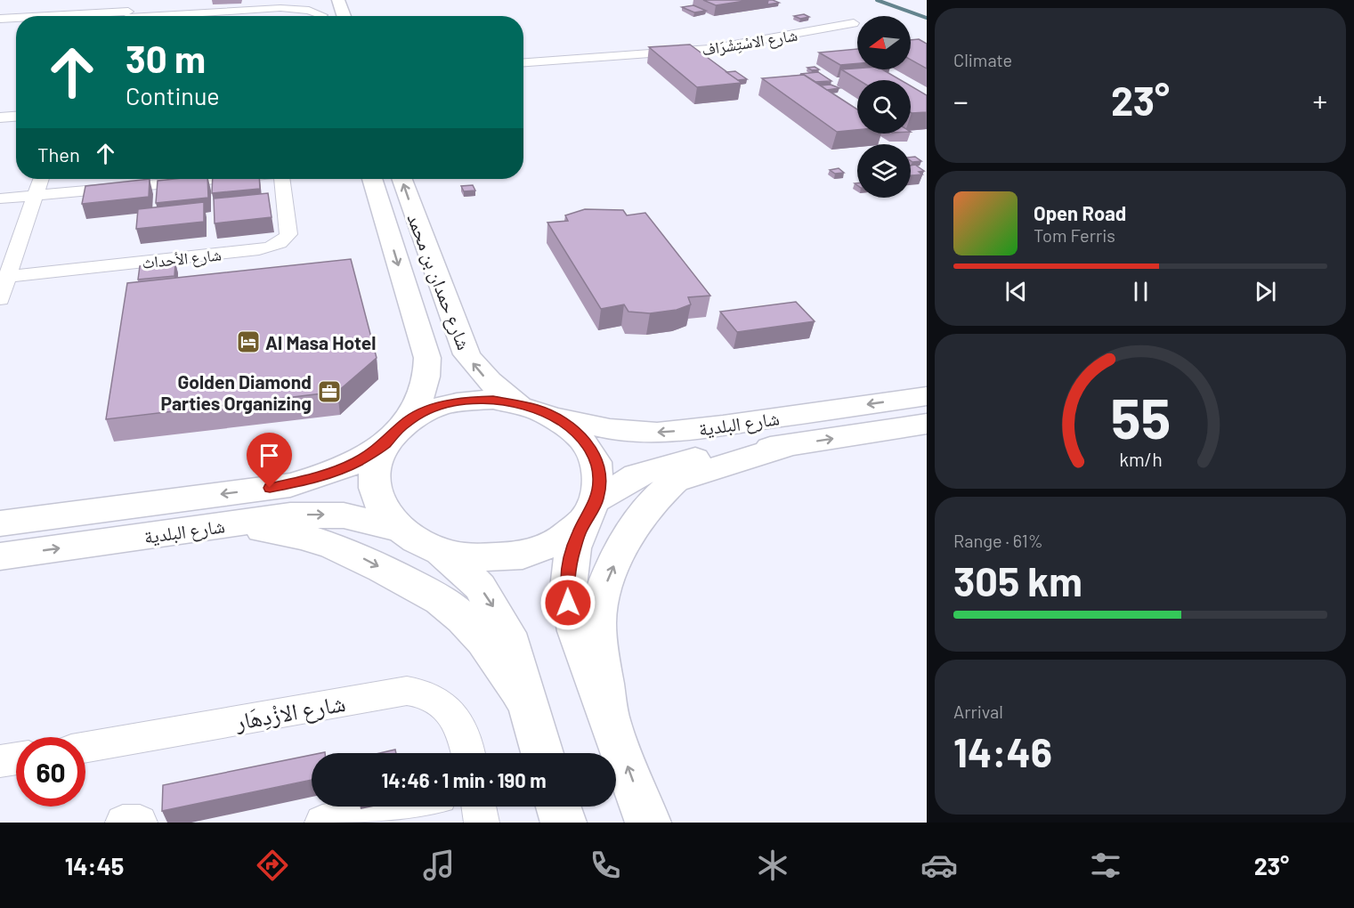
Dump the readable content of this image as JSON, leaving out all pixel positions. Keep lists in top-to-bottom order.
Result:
{
  "streets": {
    "main road": ["شارع حمدان بن محمد", "شارع البلدية"],
    "street": ["شارع الاسْتِشْرَاف", "شارع الأحداث", "شارع الازْدِهَار"]
  },
  "places": {
    "hotel": ["Al Masa Hotel"],
    "office": ["Golden Diamond Parties Organizing"]
  },
  "north": "left",
  "page": {
    "tile": [
      "Climate",
      ["Range · 61%", "305 km"],
      ["Arrival", "14:46"]
    ],
    "turn": ["30 m", "Continue"],
    "heat": ["−", "23°", "+"],
    "then": "Then",
    "song": ["Open Road", "Tom Ferris"],
    "limit": "60",
    "trip": "14:46 · 1 min · 190 m",
    "tabs": ["14:45", "23°"],
    "gauge": ["55", "km/h"]
  }
}
